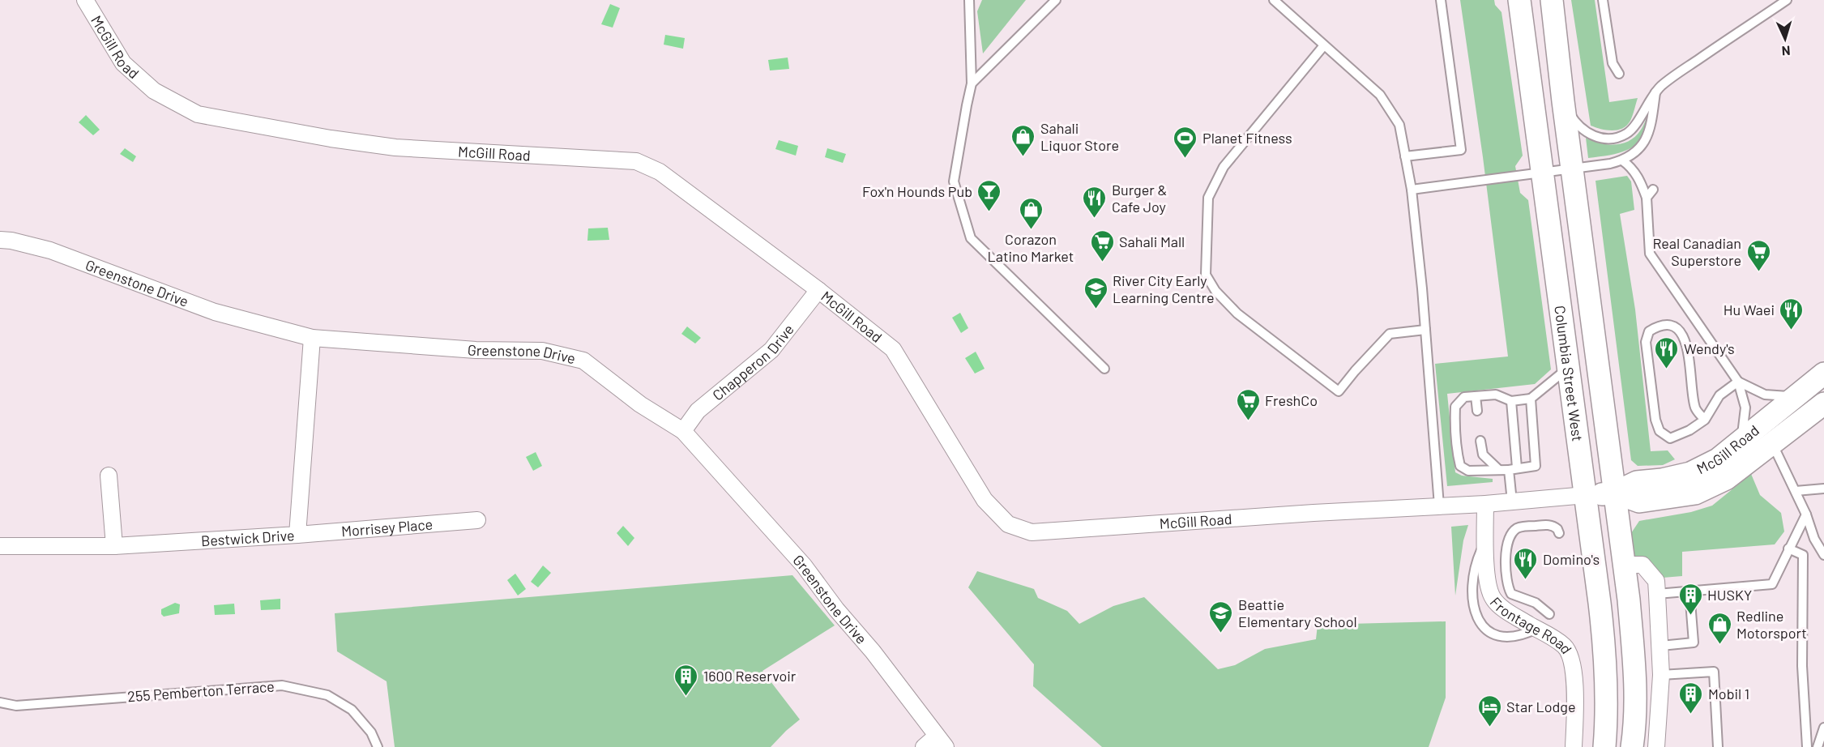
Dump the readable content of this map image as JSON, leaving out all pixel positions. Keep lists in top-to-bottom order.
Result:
{
  "streets": {
    "main road": ["McGill Road", "Columbia Street West"],
    "street": [
      "Greenstone Drive",
      "Chapperon Drive",
      "Morrisey Place",
      "Bestwick Drive",
      "Frontage Road"
    ],
    "lane": ["255 Pemberton Terrace"]
  },
  "crossings": [
    ["McGill Road", "Chapperon Drive"],
    ["McGill Road", "Columbia Street West"],
    ["McGill Road", "Frontage Road"],
    ["Greenstone Drive", "Chapperon Drive"],
    ["Greenstone Drive", "Bestwick Drive"],
    ["Morrisey Place", "Bestwick Drive"]
  ],
  "places": {
    "shop": ["Sahali Liquor Store", "Corazon Latino Market", "Redline Motorsport"],
    "sports": ["Planet Fitness"],
    "bar": ["Fox'n Hounds Pub"],
    "restaurant": [
      "Burger & Cafe Joy",
      "Hu Waei",
      "Wendy's",
      "Domino's"
    ],
    "supermarket": ["Sahali Mall", "Real Canadian Superstore", "FreshCo"],
    "school or university": ["River City Early Learning Centre", "Beattie Elementary School"],
    "building": ["HUSKY", "1600 Reservoir", "Mobil 1"],
    "hotel": ["Star Lodge"]
  },
  "north": "bottom"
}
